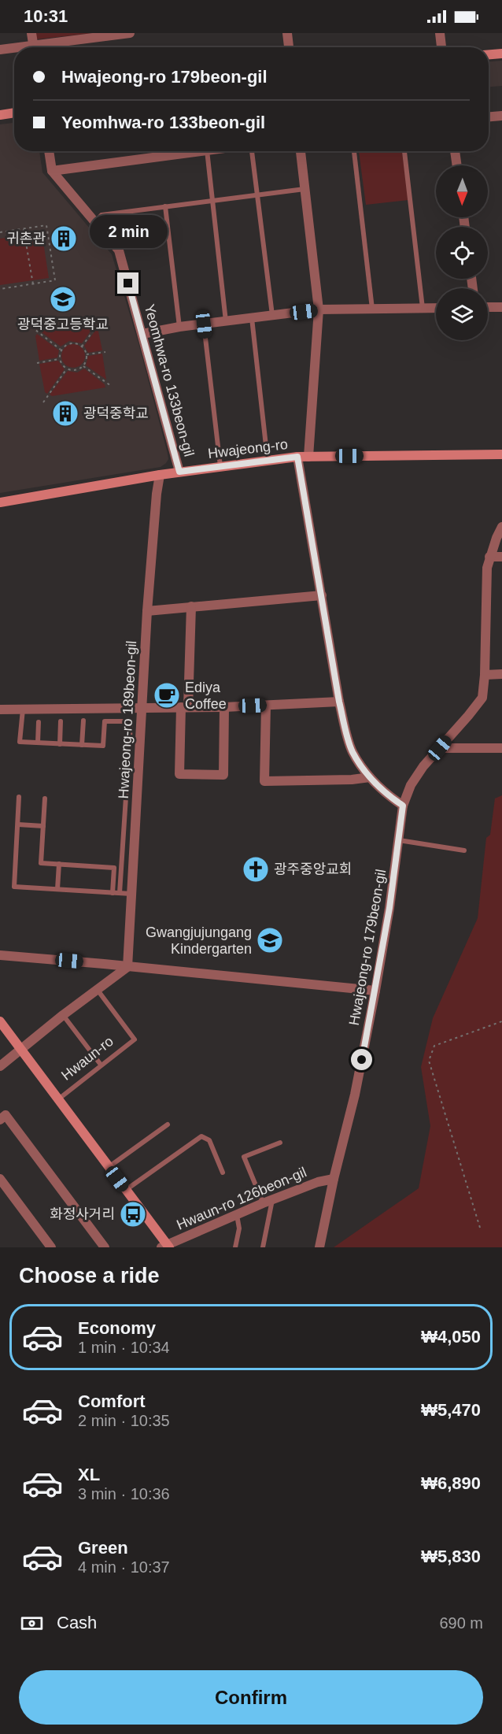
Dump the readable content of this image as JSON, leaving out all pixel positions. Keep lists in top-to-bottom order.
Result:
{
  "streets": {
    "street": [
      "Yeomhwa-ro 133beon-gil",
      "Hwajeong-ro",
      "Hwajeong-ro 189beon-gil",
      "Hwajeong-ro 179beon-gil",
      "Hwaun-ro",
      "Hwaun-ro 126beon-gil"
    ]
  },
  "crossings": [
    ["Yeomhwa-ro 133beon-gil", "Hwajeong-ro"],
    ["Hwajeong-ro", "Hwajeong-ro 189beon-gil"],
    ["Hwajeong-ro 179beon-gil", "Hwaun-ro 126beon-gil"],
    ["Hwaun-ro", "Hwaun-ro 126beon-gil"]
  ],
  "places": {
    "building": ["귀촌관", "광덕중학교"],
    "school or university": ["광덕중고등학교", "Gwangjujungang Kindergarten"],
    "cafe": ["Ediya Coffee"],
    "church": ["광주중앙교회"],
    "bus stop": ["화정사거리"]
  },
  "north": "bottom",
  "page": {
    "status": "10:31",
    "banner": ["Hwajeong-ro 179beon-gil", "Yeomhwa-ro 133beon-gil"],
    "bubble": "2 min",
    "heading": "Choose a ride",
    "list": [
      {
        "name": "Economy",
        "note": "1 min · 10:34",
        "value": "₩4,050"
      },
      {
        "name": "Comfort",
        "note": "2 min · 10:35",
        "value": "₩5,470"
      },
      {
        "name": "XL",
        "note": "3 min · 10:36",
        "value": "₩6,890"
      },
      {
        "name": "Green",
        "note": "4 min · 10:37",
        "value": "₩5,830"
      }
    ],
    "pay": ["Cash", "690 m"],
    "buttons": "Confirm"
  }
}
